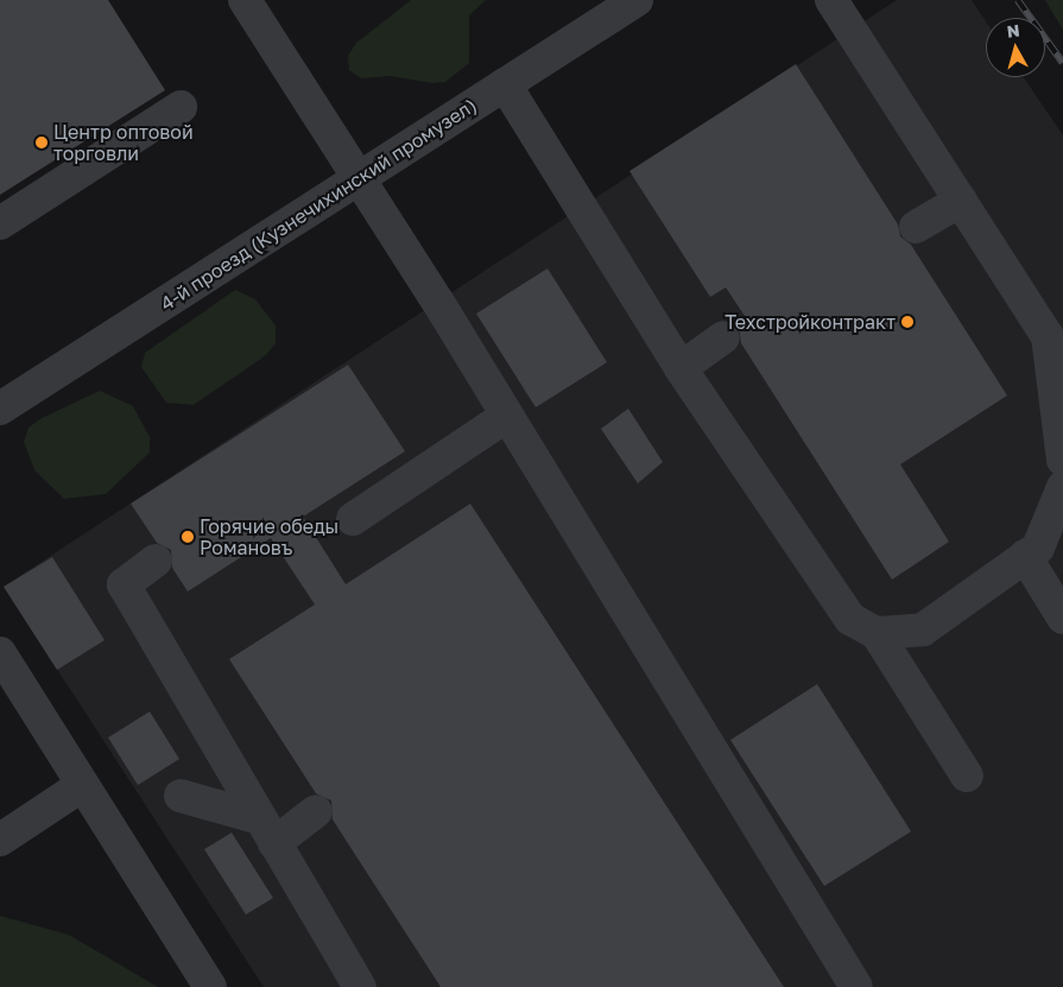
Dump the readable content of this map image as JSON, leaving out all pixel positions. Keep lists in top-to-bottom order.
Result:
{
  "streets": {
    "street": ["4-й проезд (Кузнечихинский промузел)"]
  },
  "places": ["Центр оптовой торговли", "Техстройконтракт", "Горячие обеды Романовъ"],
  "north": "top"
}
